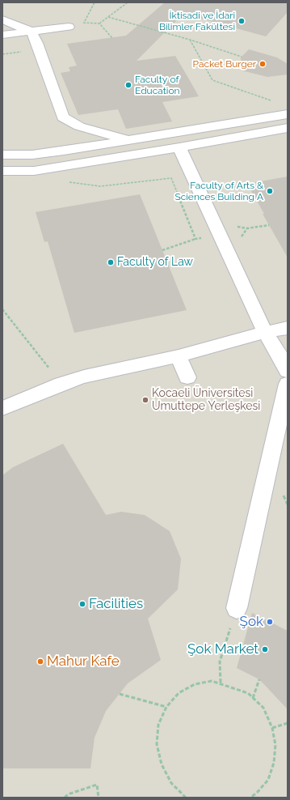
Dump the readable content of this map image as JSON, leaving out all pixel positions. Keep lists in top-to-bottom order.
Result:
{
  "places": [
    "İktisadi ve İdari Bilimler Fakültesi",
    "Packet Burger",
    "Faculty of Education",
    "Faculty of Arts & Sciences Building A",
    "Faculty of Law",
    "Kocaeli Üniversitesi Umuttepe Yerleşkesi",
    "Facilities",
    "Şok",
    "Şok Market",
    "Mahur Kafe"
  ]
}
